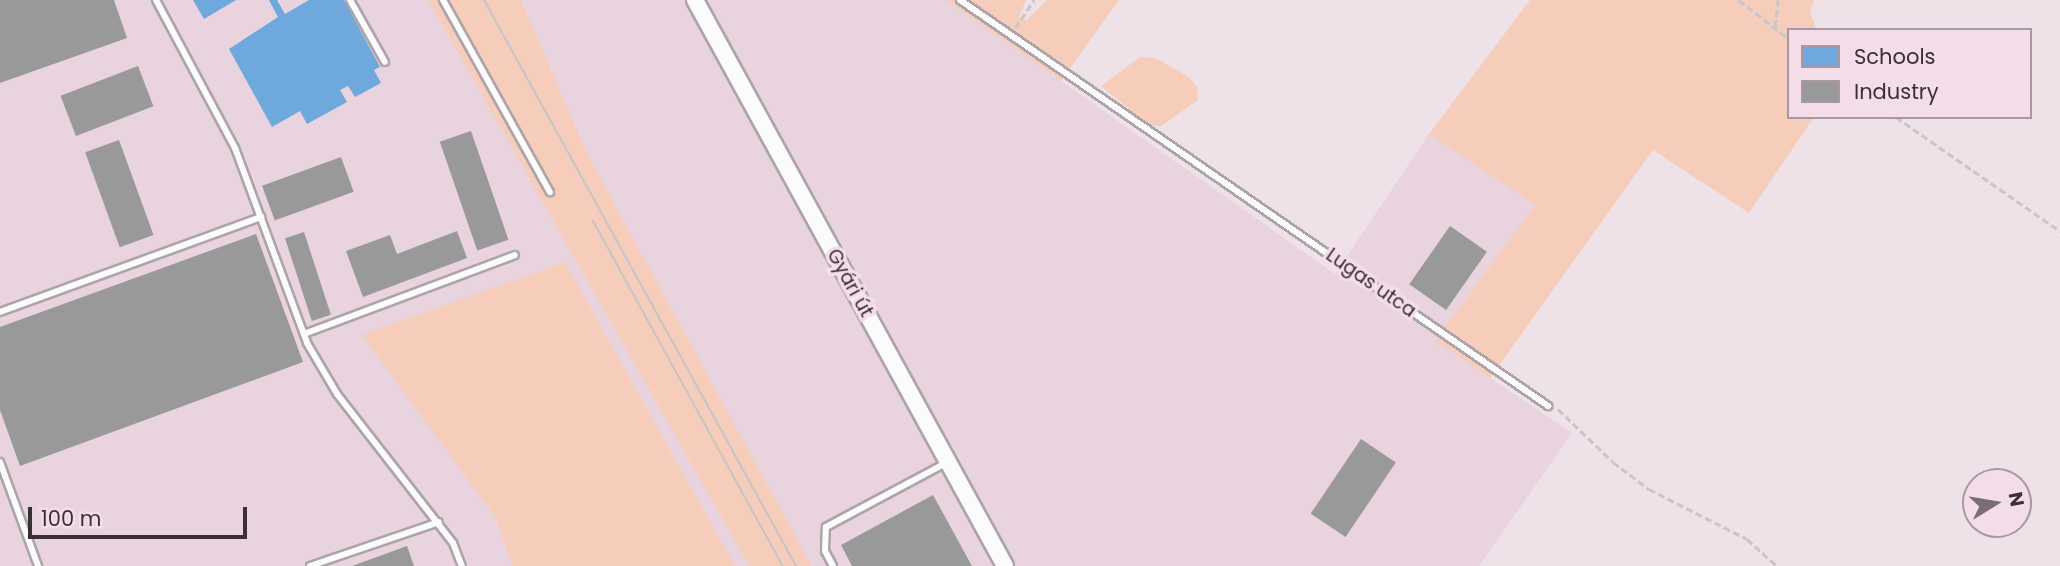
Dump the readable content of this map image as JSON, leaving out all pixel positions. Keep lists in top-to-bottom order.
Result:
{
  "streets": {
    "street": ["Gyári út"],
    "lane": ["Lugas utca"]
  },
  "legend": ["Schools", "Industry"],
  "scale_bar": "100 m",
  "north": "right"
}
